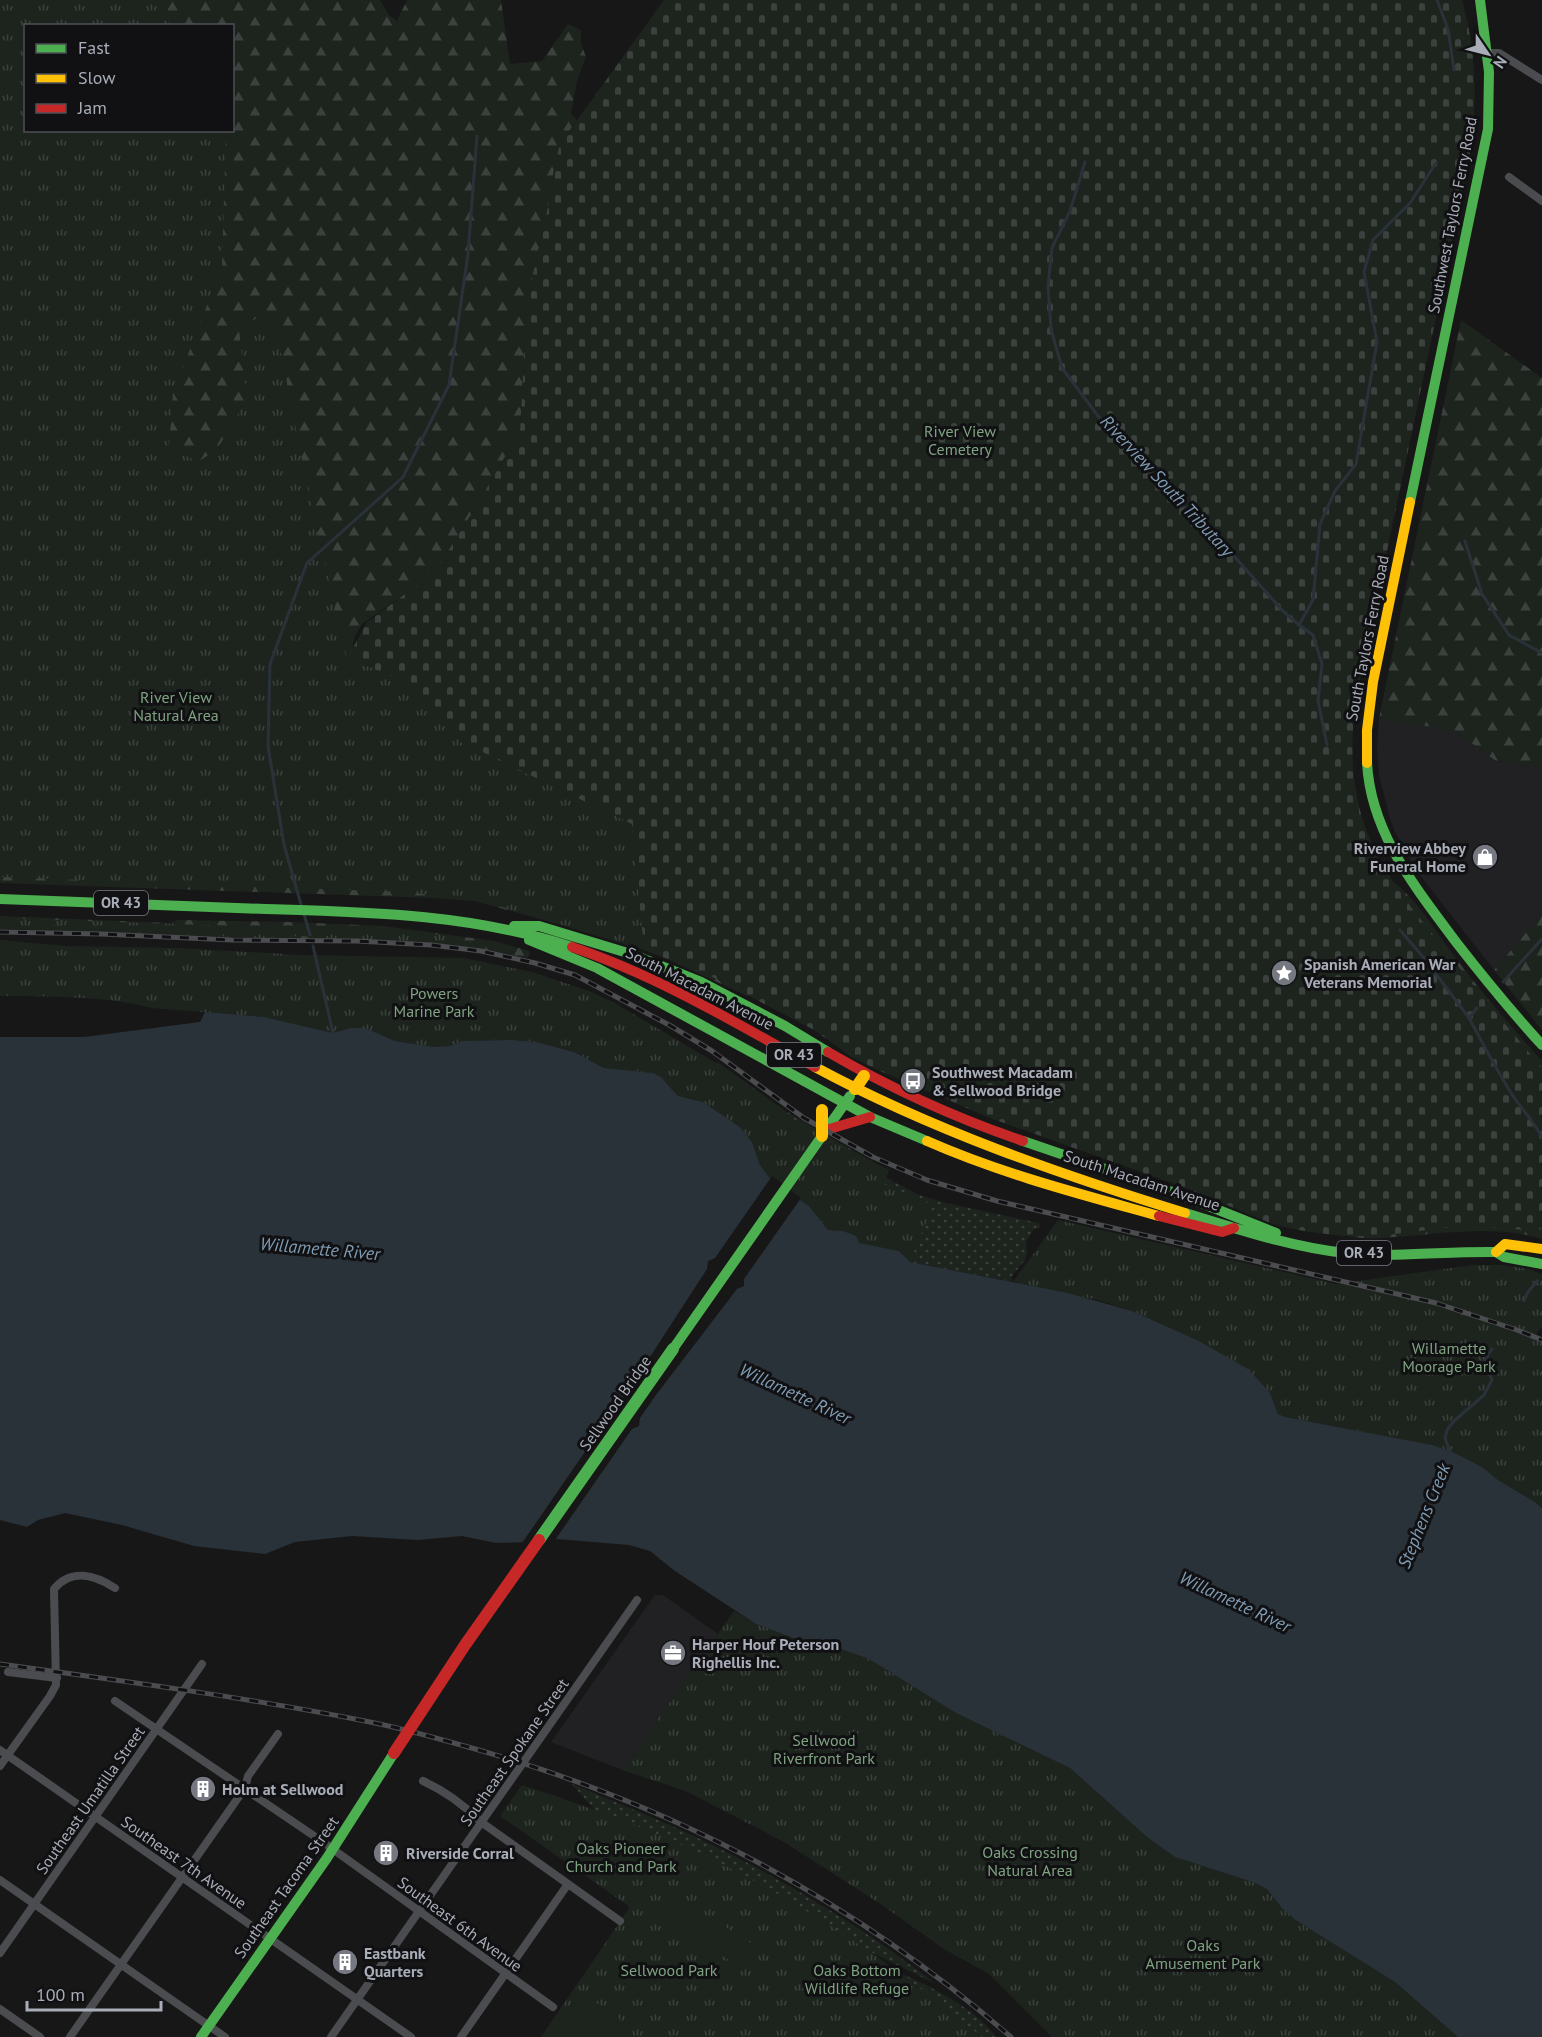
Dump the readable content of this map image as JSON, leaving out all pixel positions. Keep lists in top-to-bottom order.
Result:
{
  "streets": {
    "main road": [
      "Southwest Taylors Ferry Road",
      "South Taylors Ferry Road",
      "OR 43",
      "South Macadam Avenue",
      "Sellwood Bridge",
      "Southeast Tacoma Street"
    ],
    "street": [
      "Southeast Spokane Street",
      "Southeast Umatilla Street",
      "Southeast 7th Avenue",
      "Southeast 6th Avenue"
    ]
  },
  "crossings": [
    ["Southwest Taylors Ferry Road", "South Taylors Ferry Road"],
    ["Sellwood Bridge", "Southeast Tacoma Street"],
    ["Southeast Spokane Street", "Southeast 7th Avenue"],
    ["Southeast Spokane Street", "Southeast 6th Avenue"],
    ["Southeast Umatilla Street", "Southeast 7th Avenue"],
    ["Southeast Umatilla Street", "Southeast 6th Avenue"],
    ["Southeast 7th Avenue", "Southeast Tacoma Street"],
    ["Southeast Tacoma Street", "Southeast 6th Avenue"]
  ],
  "water": ["Riverview South Tributary", "Willamette River", "Stephens Creek"],
  "parks": [
    "River View Cemetery",
    "River View Natural Area",
    "Powers Marine Park",
    "Willamette Moorage Park",
    "Sellwood Riverfront Park",
    "Oaks Pioneer Church and Park",
    "Oaks Crossing Natural Area",
    "Oaks Amusement Park",
    "Sellwood Park",
    "Oaks Bottom Wildlife Refuge"
  ],
  "places": {
    "shop": ["Riverview Abbey Funeral Home"],
    "place": ["Spanish American War Veterans Memorial"],
    "bus stop": ["Southwest Macadam & Sellwood Bridge"],
    "office": ["Harper Houf Peterson Righellis Inc."],
    "building": ["Holm at Sellwood", "Riverside Corral", "Eastbank Quarters"]
  },
  "legend": ["Fast", "Slow", "Jam"],
  "scale_bar": "100 m",
  "north": "bottom right"
}
